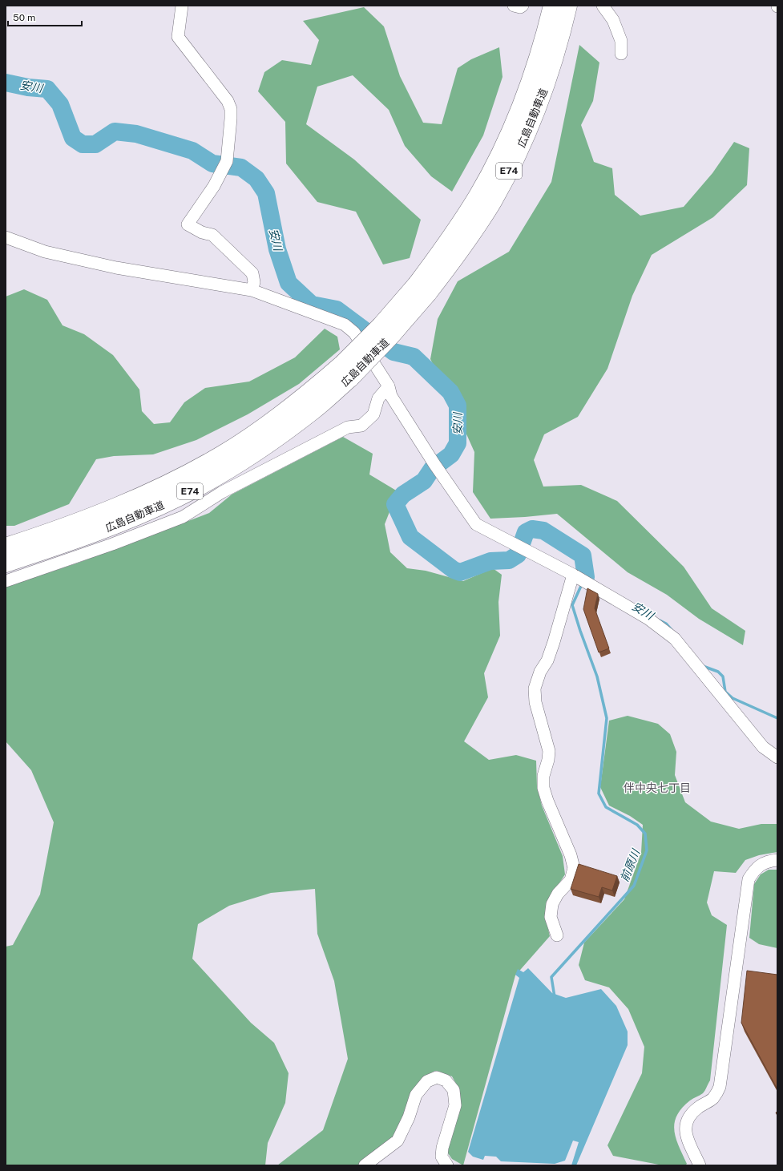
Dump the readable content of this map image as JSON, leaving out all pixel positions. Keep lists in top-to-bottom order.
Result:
{
  "streets": {
    "highway": ["広島自動車道", "E74"]
  },
  "districts": ["伴中央七丁目"],
  "water": ["安川", "前原川"],
  "scale_bar": "50 m"
}
